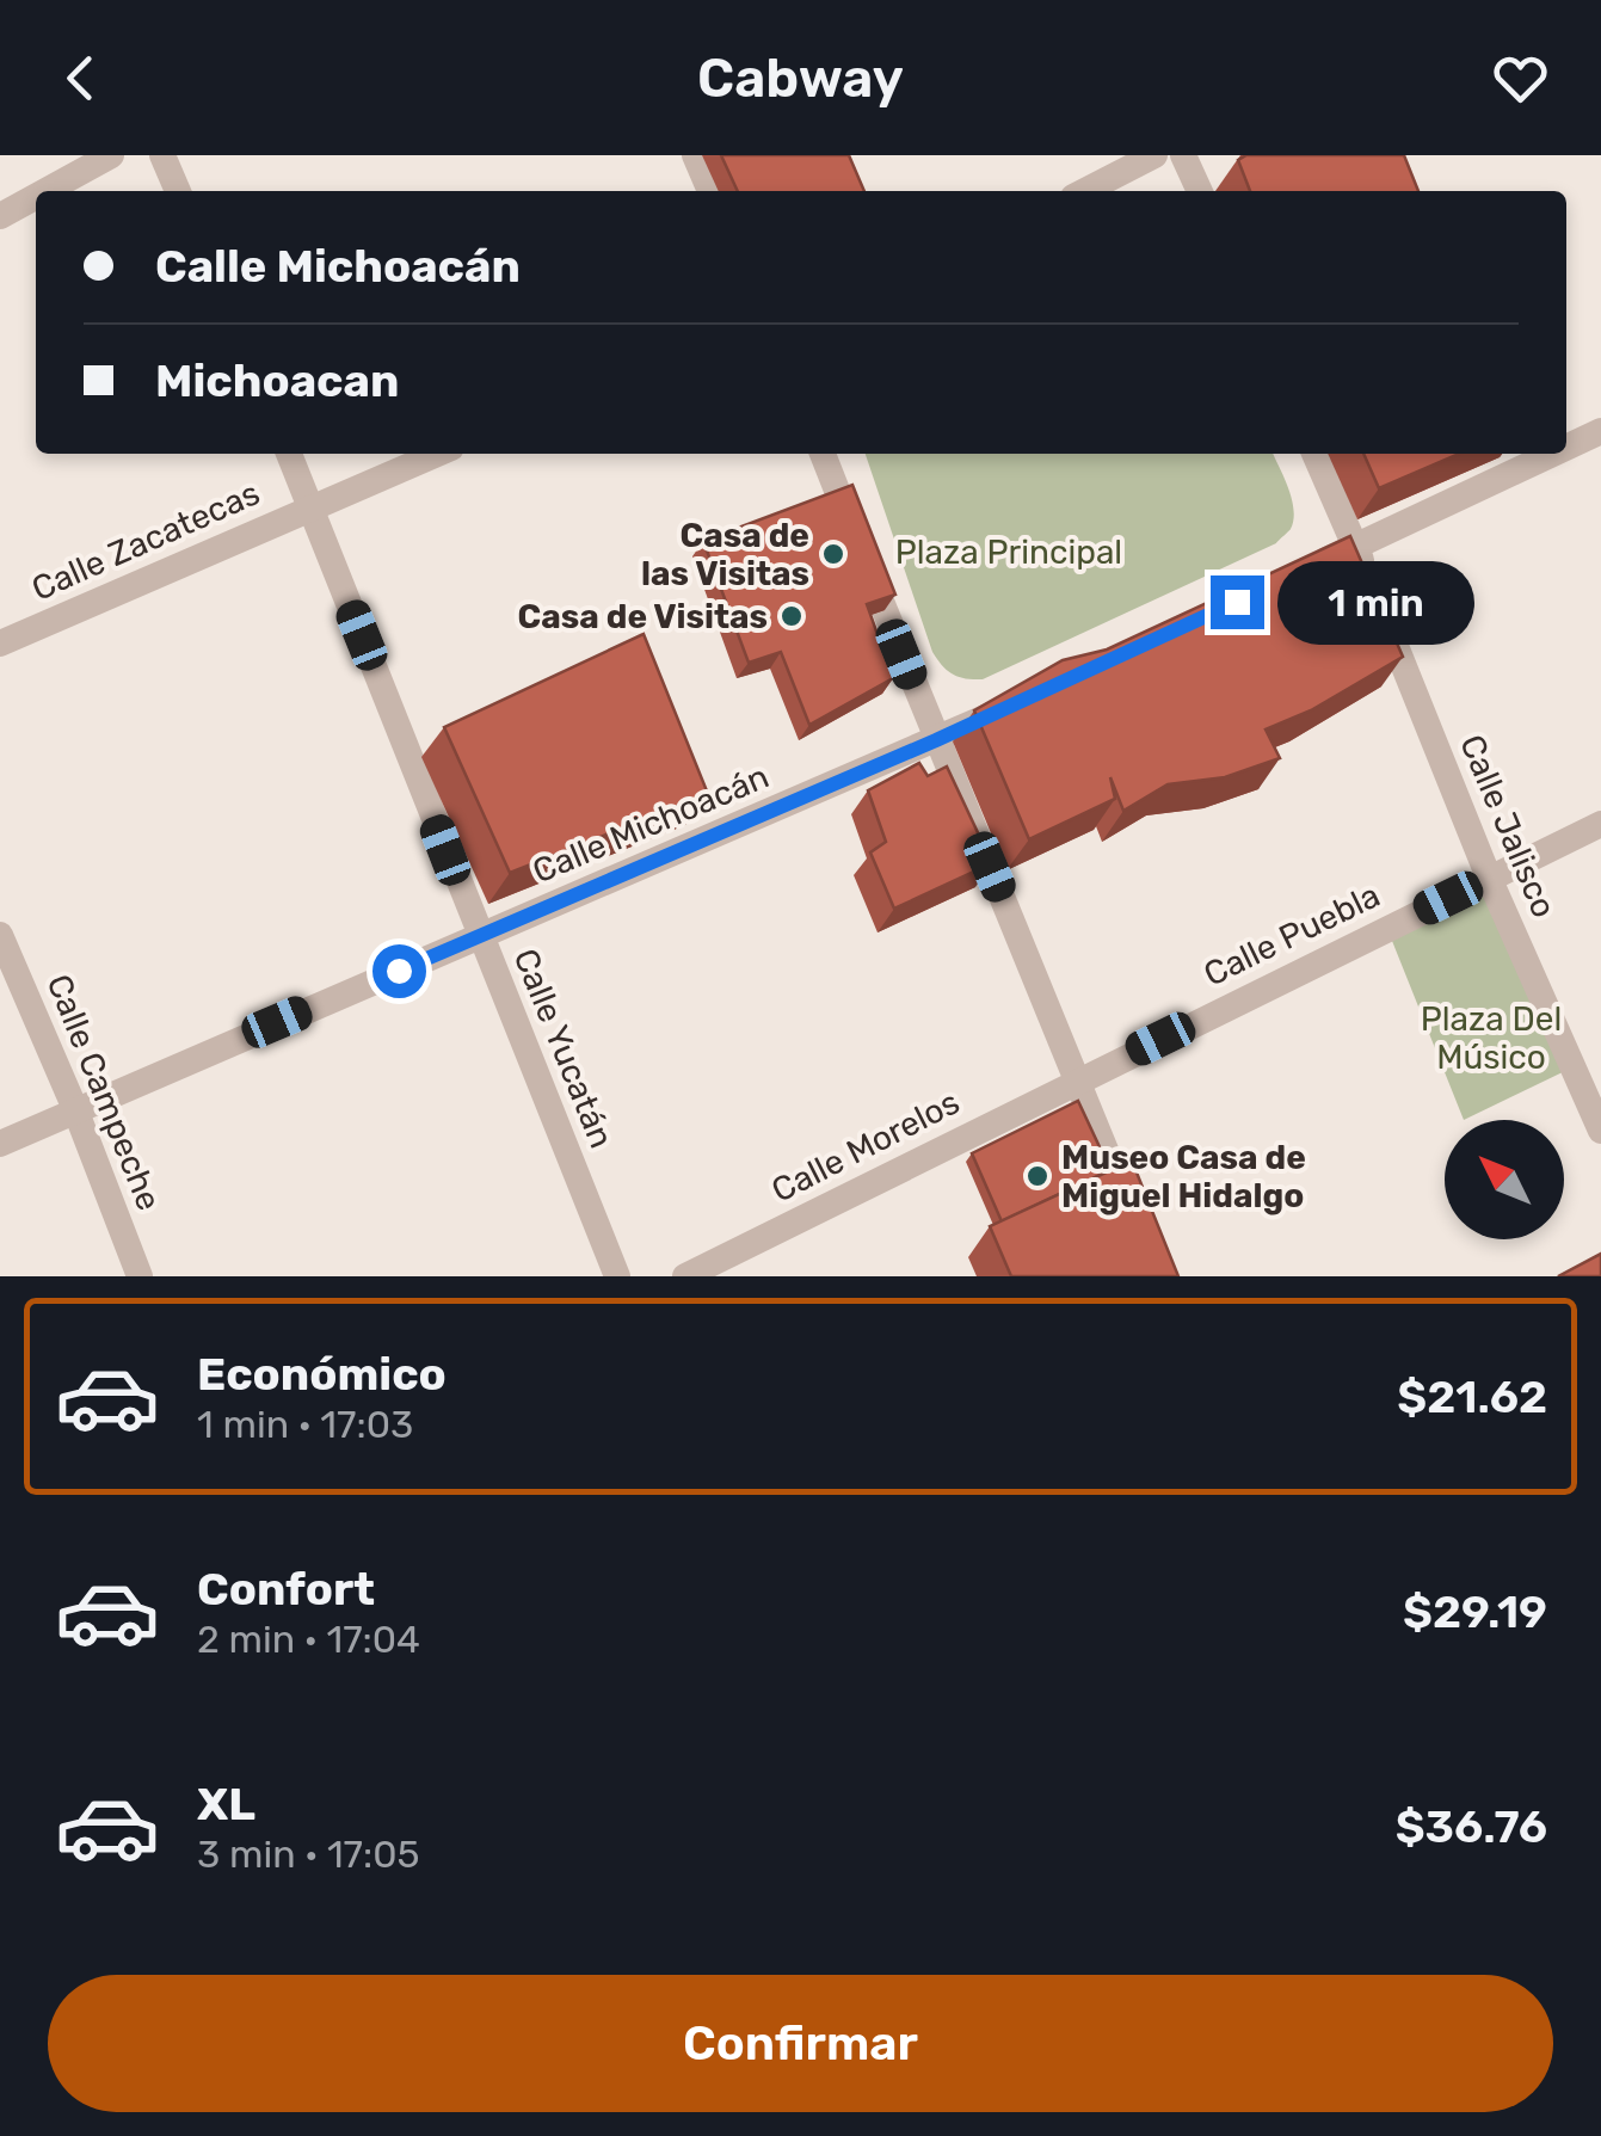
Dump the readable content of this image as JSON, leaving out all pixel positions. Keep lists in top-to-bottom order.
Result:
{
  "streets": {
    "street": [
      "Calle Zacatecas",
      "Calle Michoacán",
      "Calle Jalisco",
      "Calle Puebla",
      "Calle Yucatán",
      "Calle Campeche",
      "Calle Morelos"
    ]
  },
  "crossings": [
    ["Calle Zacatecas", "Calle Yucatán"],
    ["Calle Michoacán", "Calle Yucatán"],
    ["Calle Michoacán", "Calle Campeche"],
    ["Calle Jalisco", "Calle Puebla"],
    ["Calle Puebla", "Calle Morelos"]
  ],
  "parks": ["Plaza Principal", "Plaza Del Músico"],
  "places": ["Casa de las Visitas", "Casa de Visitas", "Museo Casa de Miguel Hidalgo"],
  "north": "top left",
  "page": {
    "header": "Cabway",
    "banner": ["Calle Michoacán", "Michoacan"],
    "bubble": "1 min",
    "list": [
      {
        "name": "Económico",
        "note": "1 min · 17:03",
        "value": "$21.62"
      },
      {
        "name": "Confort",
        "note": "2 min · 17:04",
        "value": "$29.19"
      },
      {
        "name": "XL",
        "note": "3 min · 17:05",
        "value": "$36.76"
      }
    ],
    "buttons": "Confirmar"
  }
}
